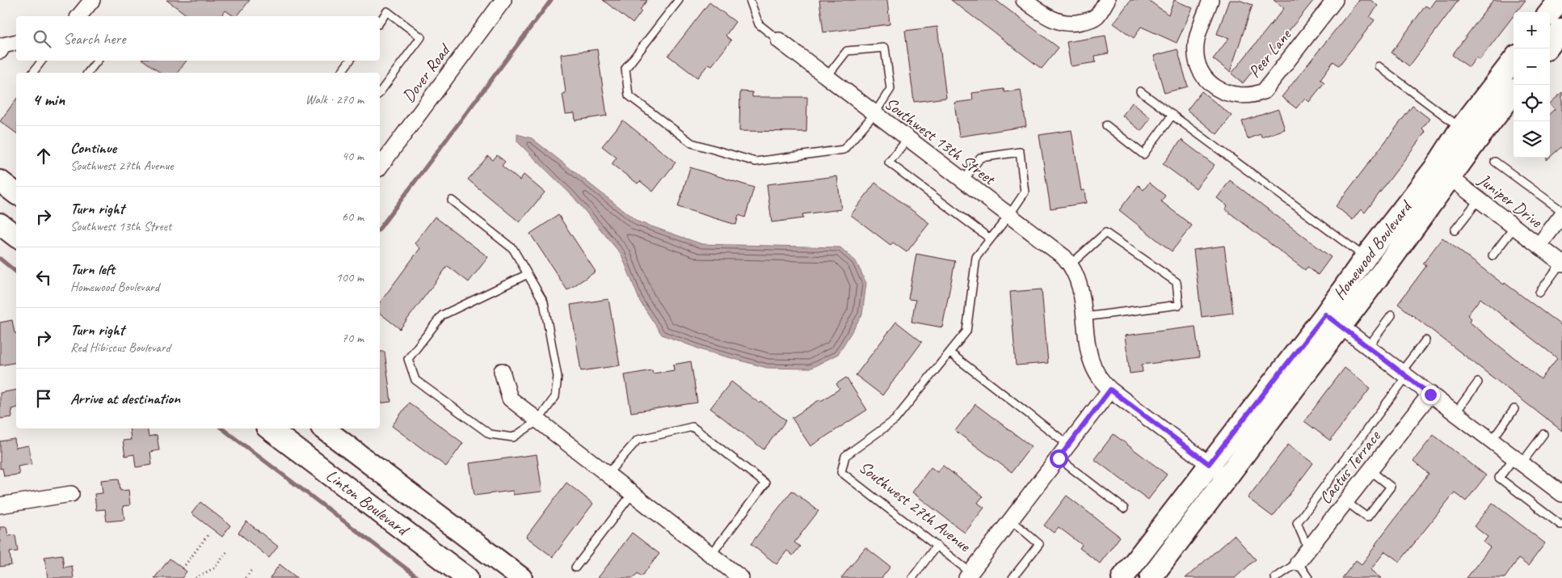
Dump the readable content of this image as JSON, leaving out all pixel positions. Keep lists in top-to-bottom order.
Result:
{
  "streets": {
    "street": [
      "Peer Lane",
      "Dover Road",
      "Southwest 13th Street",
      "Juniper Drive",
      "Homewood Boulevard",
      "Cactus Terrace",
      "Linton Boulevard",
      "Southwest 27th Avenue"
    ]
  },
  "crossings": [
    ["Southwest 13th Street", "Southwest 27th Avenue"],
    ["Juniper Drive", "Homewood Boulevard"]
  ],
  "page": {
    "map_buttons": ["+", "−"],
    "search": "Search here",
    "heading": ["4 min", "Walk · 270 m"],
    "list": [
      ["Continue", "Southwest 27th Avenue", "40 m"],
      ["Turn right", "Southwest 13th Street", "60 m"],
      ["Turn left", "Homewood Boulevard", "100 m"],
      ["Turn right", "Red Hibiscus Boulevard", "70 m"],
      "Arrive at destination"
    ]
  }
}
